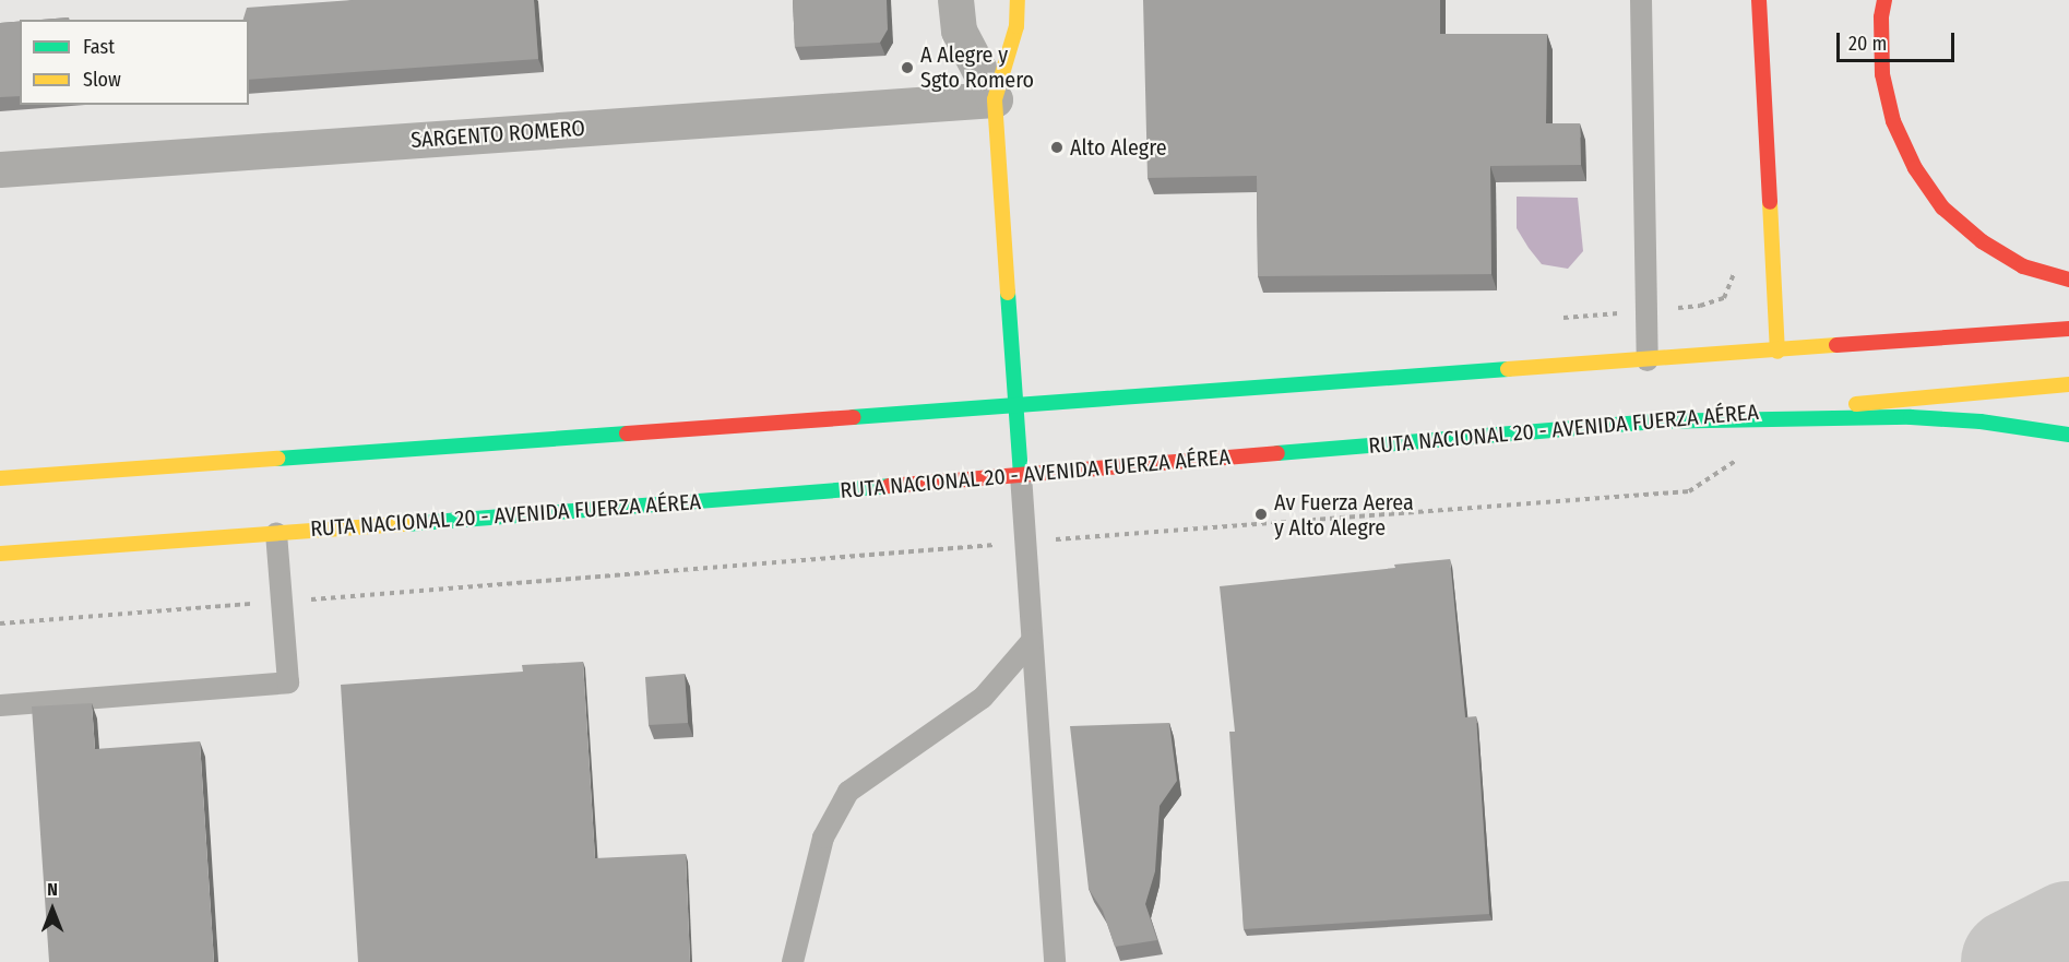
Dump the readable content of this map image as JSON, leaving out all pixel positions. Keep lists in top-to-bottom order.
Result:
{
  "streets": {
    "main road": ["RUTA NACIONAL 20 - AVENIDA FUERZA AÉREA"],
    "street": ["SARGENTO ROMERO"]
  },
  "places": ["A Alegre y Sgto Romero", "Alto Alegre", "Av Fuerza Aerea y Alto Alegre"],
  "legend": ["Fast", "Slow"],
  "scale_bar": "20 m",
  "north": "top"
}
